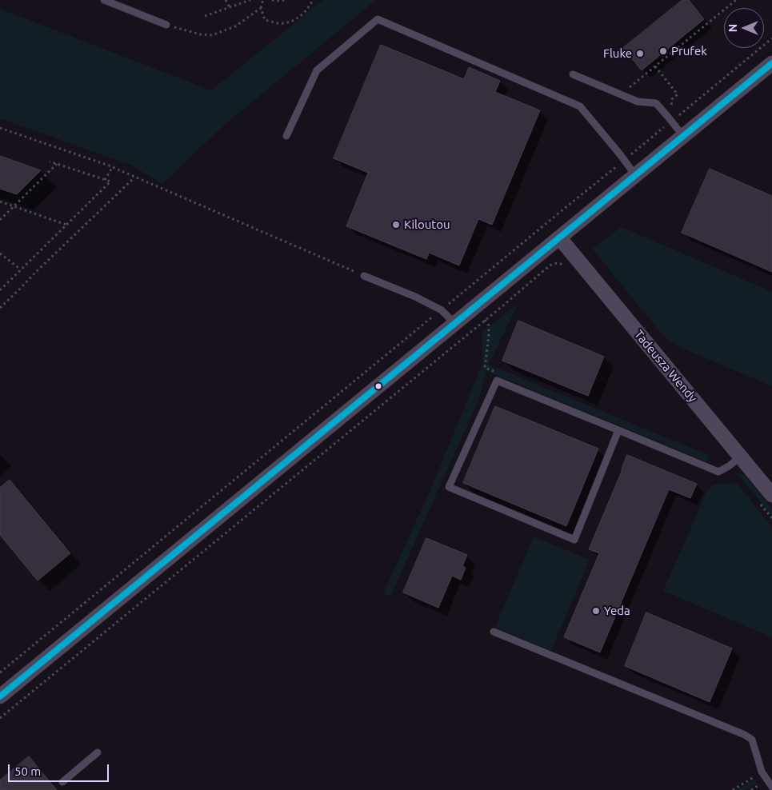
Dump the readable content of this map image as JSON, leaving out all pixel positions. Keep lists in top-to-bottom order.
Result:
{
  "streets": {
    "street": ["Tadeusza Wendy"]
  },
  "places": [
    "Prufek",
    "Fluke",
    "Kiloutou",
    "Yeda"
  ],
  "scale_bar": "50 m",
  "north": "left"
}
